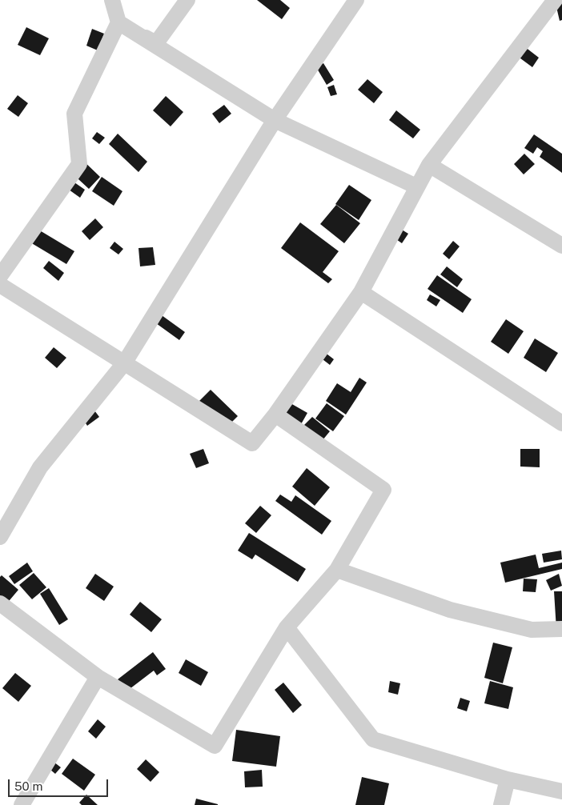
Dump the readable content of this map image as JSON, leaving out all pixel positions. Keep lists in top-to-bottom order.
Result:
{
  "scale_bar": "50 m"
}
